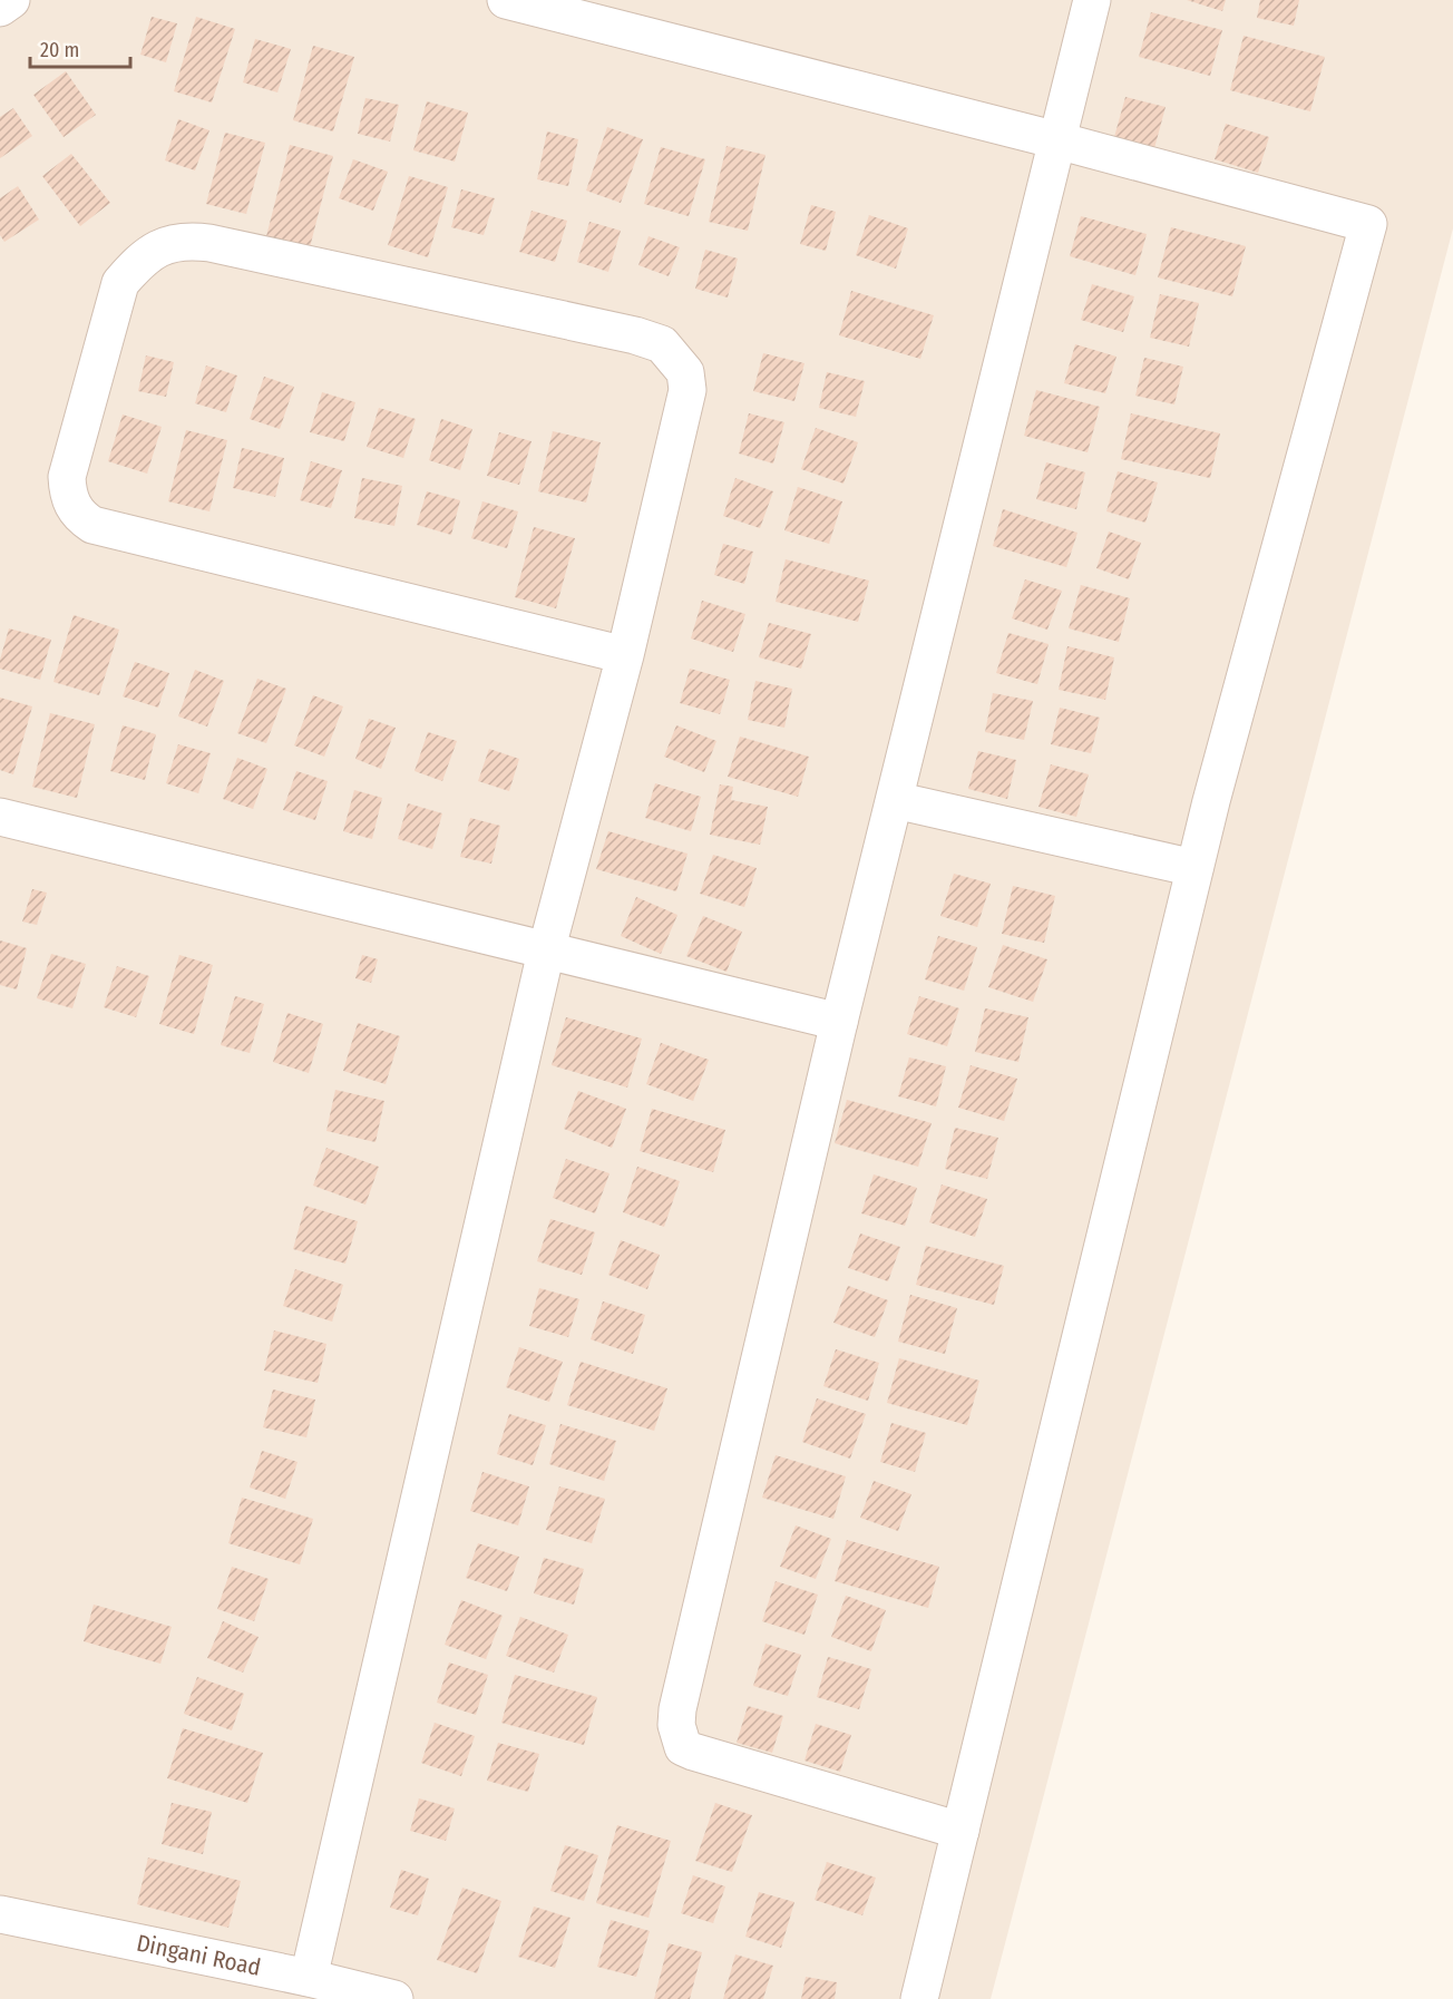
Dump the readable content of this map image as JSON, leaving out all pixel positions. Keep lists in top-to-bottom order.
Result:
{
  "streets": {
    "street": ["Dingani Road"]
  },
  "scale_bar": "20 m"
}
